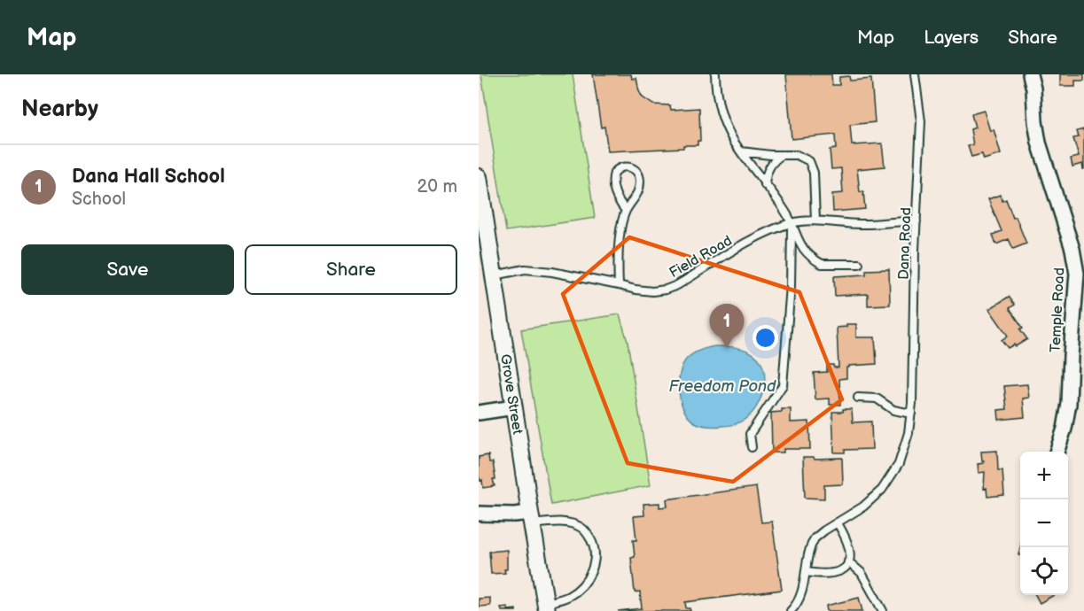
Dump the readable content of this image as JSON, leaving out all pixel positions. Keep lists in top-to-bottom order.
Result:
{
  "streets": {
    "street": ["Temple Road", "Grove Street"],
    "lane": ["Dana Road", "Field Road"]
  },
  "crossings": [
    ["Dana Road", "Field Road"],
    ["Field Road", "Grove Street"]
  ],
  "water": ["Freedom Pond"],
  "page": {
    "header": "Map",
    "nav": ["Map", "Layers", "Share"],
    "heading": "Nearby",
    "list": [
      {
        "mark": "1",
        "name": "Dana Hall School",
        "note": "School",
        "value": "20 m"
      }
    ],
    "buttons": ["Save", "Share"],
    "pins": "1",
    "map_buttons": ["+", "−"]
  }
}
